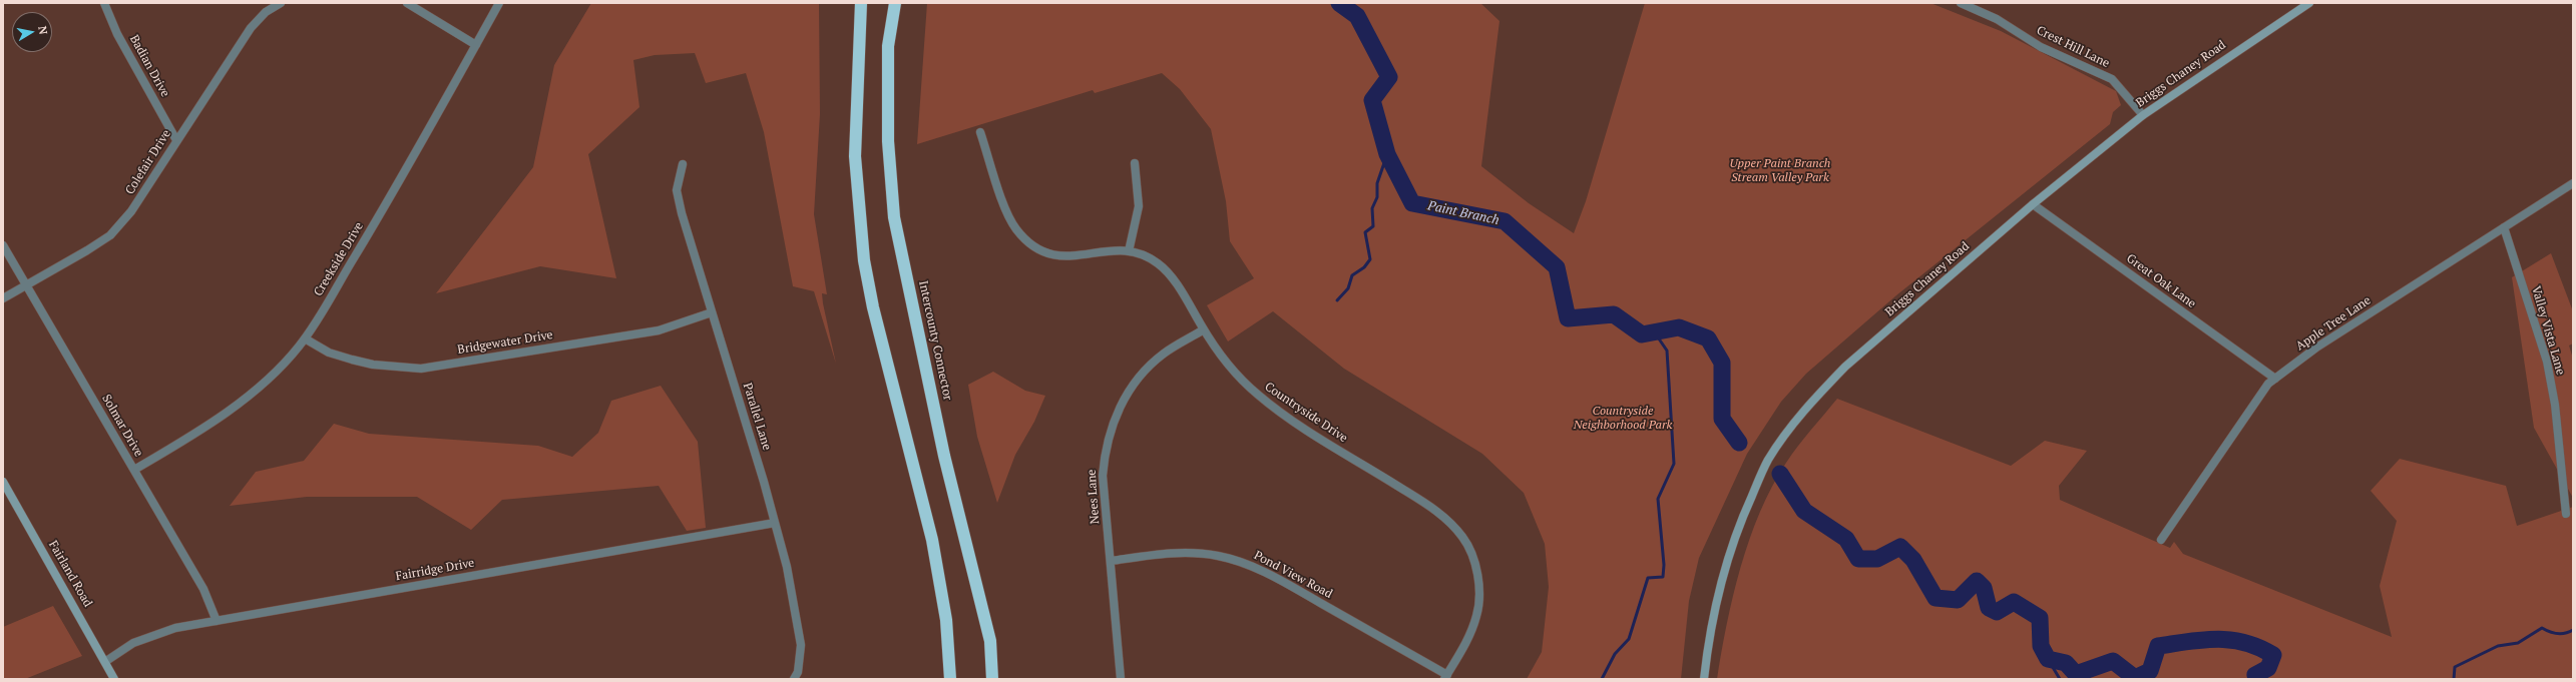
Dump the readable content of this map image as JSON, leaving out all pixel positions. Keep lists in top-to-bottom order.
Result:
{
  "streets": {
    "highway": ["Intercounty Connector"],
    "main road": ["Briggs Chaney Road", "Fairland Road"],
    "street": [
      "Crest Hill Lane",
      "Badian Drive",
      "Colefair Drive",
      "Creekside Drive",
      "Great Oak Lane",
      "Apple Tree Lane",
      "Valley Vista Lane",
      "Bridgewater Drive",
      "Countryside Drive",
      "Parallel Lane",
      "Solmar Drive",
      "Nees Lane",
      "Fairridge Drive",
      "Pond View Road"
    ]
  },
  "crossings": [
    ["Crest Hill Lane", "Briggs Chaney Road"],
    ["Badian Drive", "Colefair Drive"],
    ["Briggs Chaney Road", "Great Oak Lane"],
    ["Colefair Drive", "Solmar Drive"],
    ["Creekside Drive", "Bridgewater Drive"],
    ["Creekside Drive", "Solmar Drive"],
    ["Great Oak Lane", "Apple Tree Lane"],
    ["Apple Tree Lane", "Valley Vista Lane"],
    ["Bridgewater Drive", "Parallel Lane"],
    ["Countryside Drive", "Nees Lane"],
    ["Countryside Drive", "Pond View Road"],
    ["Parallel Lane", "Fairridge Drive"],
    ["Solmar Drive", "Fairridge Drive"],
    ["Nees Lane", "Pond View Road"],
    ["Fairridge Drive", "Fairland Road"]
  ],
  "water": ["Paint Branch"],
  "parks": ["Upper Paint Branch Stream Valley Park", "Countryside Neighborhood Park"],
  "north": "right"
}
